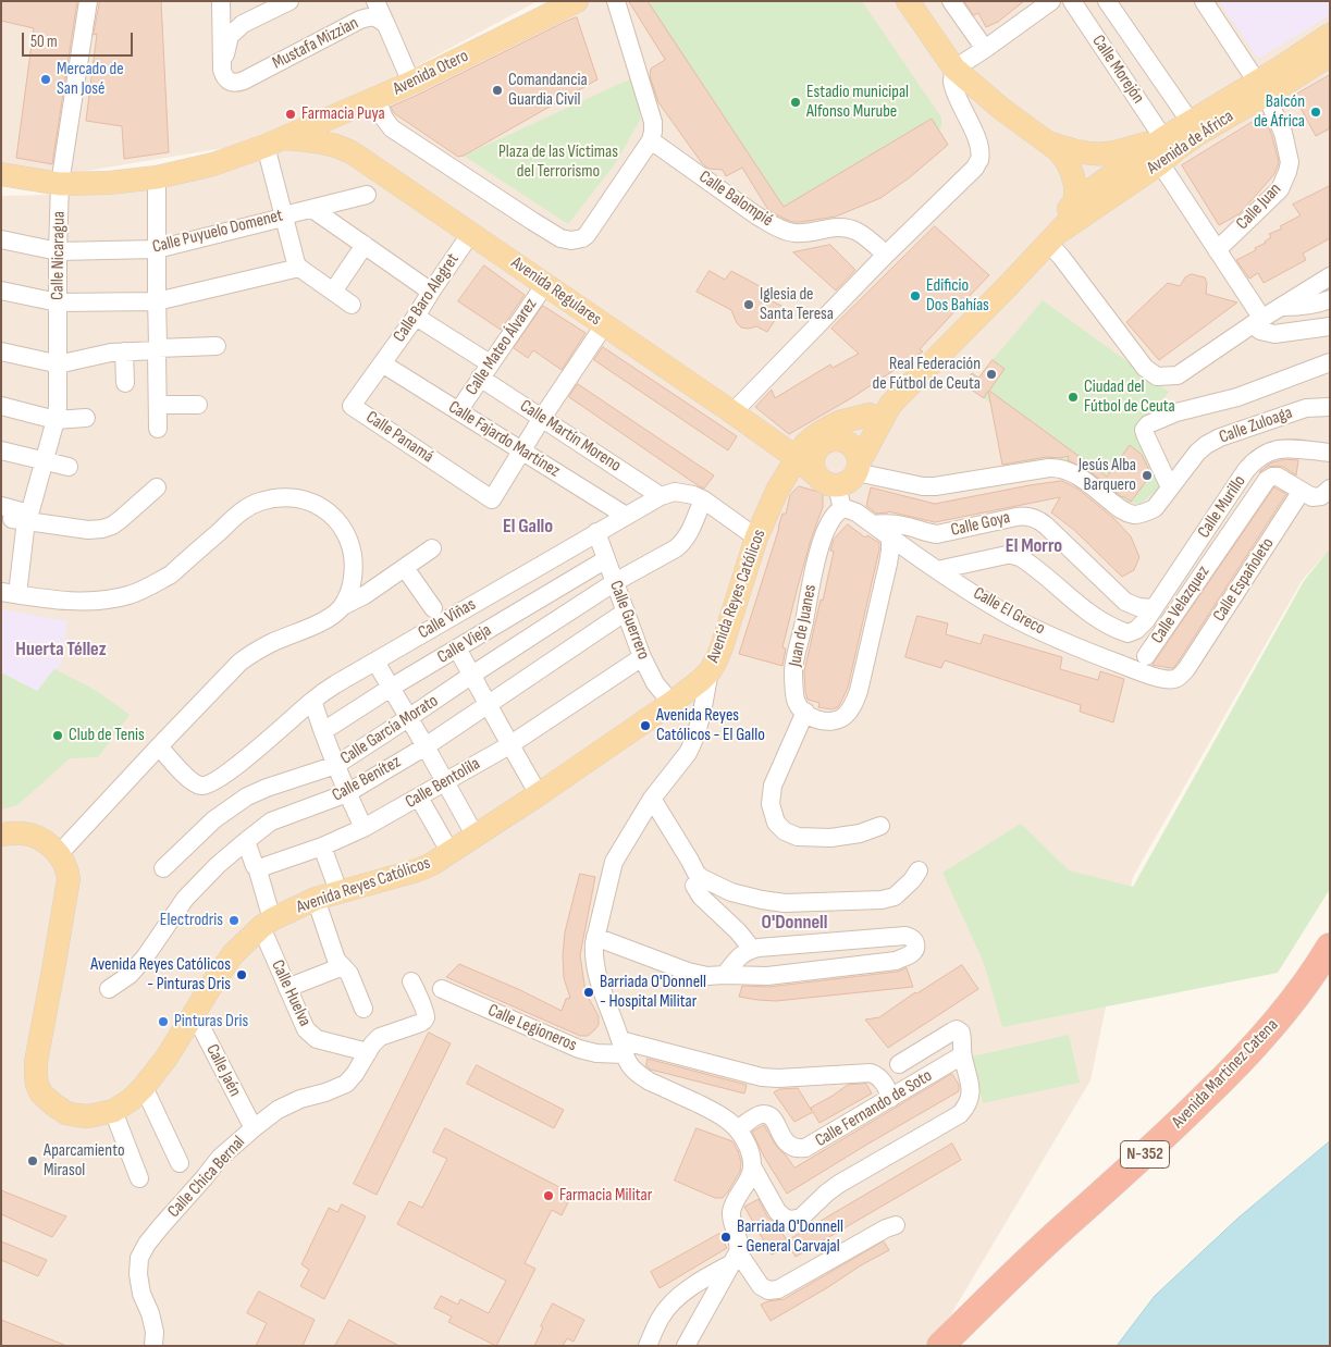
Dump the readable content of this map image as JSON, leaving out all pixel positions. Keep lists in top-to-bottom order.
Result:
{
  "streets": {
    "highway": ["Avenida Martinez Catena", "N-352"],
    "main road": [
      "Avenida Otero",
      "Avenida de África",
      "Avenida Regulares",
      "Avenida Reyes Católicos"
    ],
    "street": [
      "Mustafa Mizzian",
      "Calle Morejón",
      "Calle Balompié",
      "Calle Juan",
      "Calle Puyuelo Domenet",
      "Calle Nicaragua",
      "Calle Baro Alegret",
      "Calle Mateo Álvarez",
      "Calle Zuloaga",
      "Calle Martín Moreno",
      "Calle Panamá",
      "Calle Fajardo Martínez",
      "Calle Murillo",
      "Calle Goya",
      "Calle Españoleto",
      "Calle Velazquez",
      "Calle El Greco",
      "Calle Viñas",
      "Calle Guerrero",
      "Juan de Juanes",
      "Calle Vieja",
      "Calle García Morato",
      "Calle Benítez",
      "Calle Bentolila",
      "Calle Huelva",
      "Calle Legioneros",
      "Calle Jaén",
      "Calle Fernando de Soto",
      "Calle Chica Bernal"
    ]
  },
  "crossings": [
    ["Mustafa Mizzian", "Avenida Otero"],
    ["Calle Morejón", "Avenida de África"],
    ["Avenida Otero", "Calle Nicaragua"],
    ["Avenida Otero", "Avenida Regulares"],
    ["Avenida de África", "Calle Juan"],
    ["Avenida de África", "Avenida Regulares"],
    ["Avenida de África", "Calle Zuloaga"],
    ["Calle Puyuelo Domenet", "Calle Nicaragua"],
    ["Avenida Regulares", "Calle Baro Alegret"],
    ["Avenida Regulares", "Calle Mateo Álvarez"],
    ["Avenida Regulares", "Calle Zuloaga"],
    ["Avenida Regulares", "Avenida Reyes Católicos"],
    ["Calle Baro Alegret", "Calle Martín Moreno"],
    ["Calle Baro Alegret", "Calle Panamá"],
    ["Calle Baro Alegret", "Calle Fajardo Martínez"],
    ["Calle Mateo Álvarez", "Calle Martín Moreno"],
    ["Calle Mateo Álvarez", "Calle Fajardo Martínez"],
    ["Calle Martín Moreno", "Calle Viñas"],
    ["Calle Panamá", "Calle Fajardo Martínez"],
    ["Calle Fajardo Martínez", "Calle Viñas"],
    ["Calle Murillo", "Calle Goya"],
    ["Calle Goya", "Calle El Greco"],
    ["Calle Españoleto", "Calle Velazquez"],
    ["Calle Españoleto", "Calle El Greco"],
    ["Avenida Reyes Católicos", "Calle Viñas"],
    ["Avenida Reyes Católicos", "Calle Guerrero"],
    ["Avenida Reyes Católicos", "Calle Huelva"],
    ["Avenida Reyes Católicos", "Calle Jaén"],
    ["Calle El Greco", "Juan de Juanes"],
    ["Calle Viñas", "Calle Guerrero"],
    ["Calle Viñas", "Calle García Morato"],
    ["Calle Guerrero", "Calle Vieja"],
    ["Calle Guerrero", "Calle García Morato"],
    ["Calle Guerrero", "Calle Benítez"],
    ["Calle Guerrero", "Calle Bentolila"],
    ["Calle Bentolila", "Calle Huelva"],
    ["Calle Huelva", "Calle Chica Bernal"],
    ["Calle Legioneros", "Calle Fernando de Soto"],
    ["Calle Jaén", "Calle Chica Bernal"]
  ],
  "districts": [
    "El Gallo",
    "El Morro",
    "Huerta Téllez",
    "O'Donnell"
  ],
  "parks": ["Plaza de las Víctimas del Terrorismo"],
  "places": [
    "Mercado de San José",
    "Comandancia Guardia Civil",
    "Estadio municipal Alfonso Murube",
    "Balcón de África",
    "Farmacia Puya",
    "Edificio Dos Bahías",
    "Iglesia de Santa Teresa",
    "Real Federación de Fútbol de Ceuta",
    "Ciudad del Fútbol de Ceuta",
    "Jesús Alba Barquero",
    "Avenida Reyes Católicos - El Gallo",
    "Club de Tenis",
    "Electrodris",
    "Avenida Reyes Católicos - Pinturas Dris",
    "Barriada O'Donnell - Hospital Militar",
    "Pinturas Dris",
    "Aparcamiento Mirasol",
    "Farmacia Militar",
    "Barriada O'Donnell - General Carvajal"
  ],
  "scale_bar": "50 m"
}
